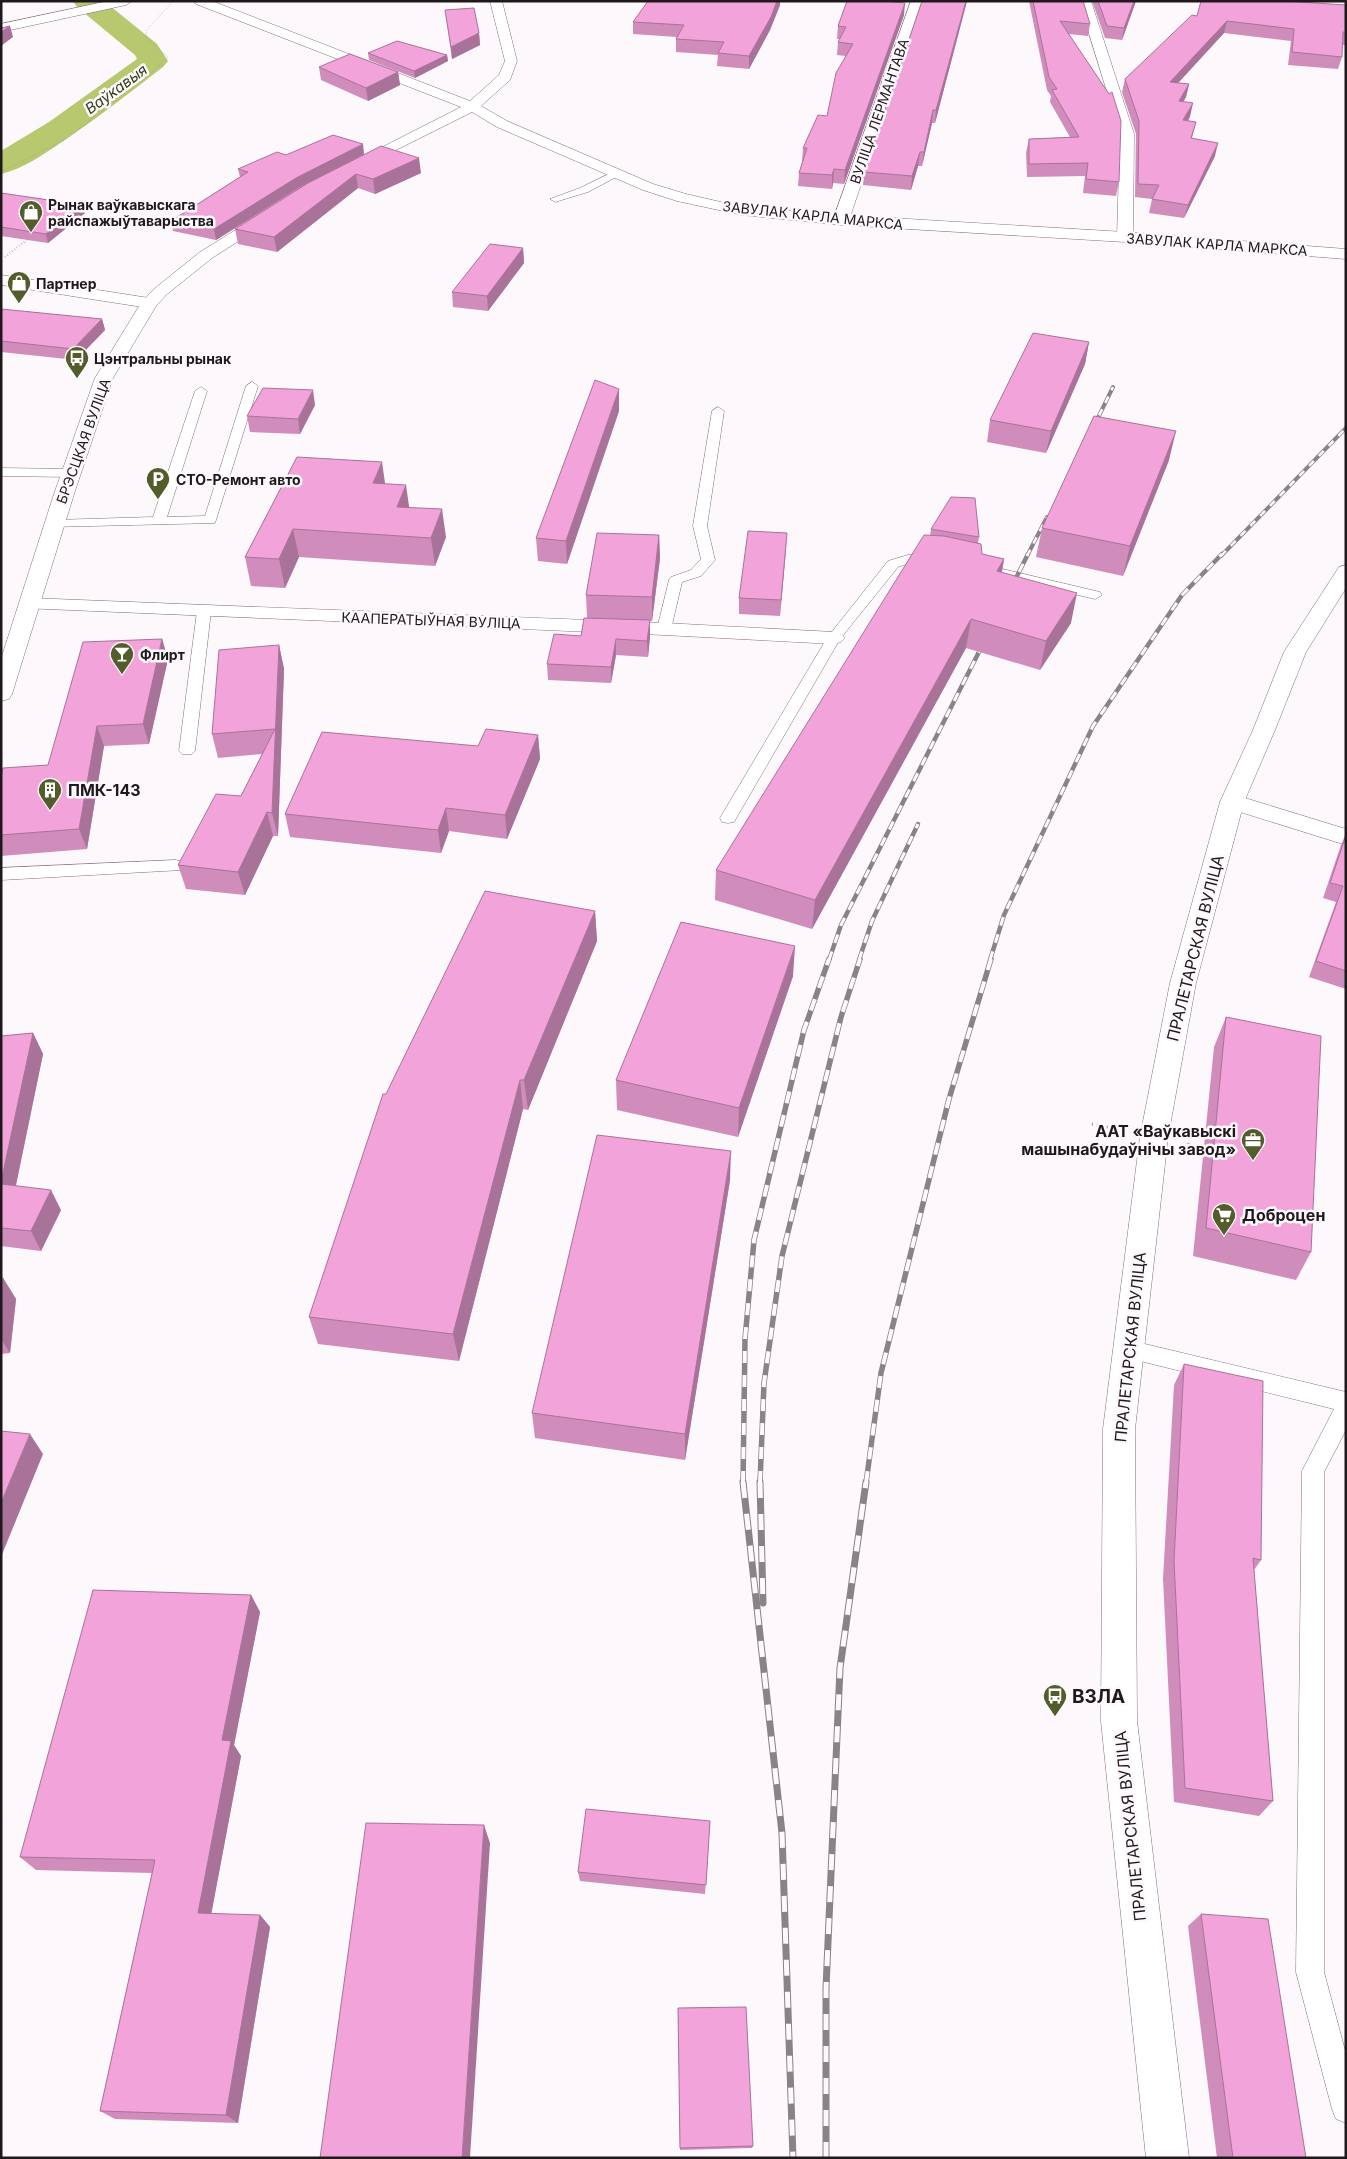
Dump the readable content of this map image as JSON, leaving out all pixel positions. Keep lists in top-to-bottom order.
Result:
{
  "streets": {
    "street": [
      "ВУЛІЦА ЛЕРМАНТАВА",
      "ЗАВУЛАК КАРЛА МАРКСА",
      "БРЭСЦКАЯ ВУЛІЦА",
      "КААПЕРАТЫЎНАЯ ВУЛІЦА",
      "ПРАЛЕТАРСКАЯ ВУЛІЦА"
    ]
  },
  "crossings": [
    ["ВУЛІЦА ЛЕРМАНТАВА", "ЗАВУЛАК КАРЛА МАРКСА"],
    ["БРЭСЦКАЯ ВУЛІЦА", "КААПЕРАТЫЎНАЯ ВУЛІЦА"]
  ],
  "water": ["Ваўкавыя"],
  "places": {
    "shop": ["Рынак ваўкавыскага райспажыўтаварыства", "Партнер"],
    "bus stop": ["Цэнтральны рынак", "ВЗЛА"],
    "parking": ["СТО-Ремонт авто"],
    "bar": ["Флирт"],
    "building": ["ПМК-143"],
    "office": ["ААТ «Ваўкавыскі машынабудаўнічы завод»"],
    "supermarket": ["Доброцен"]
  }
}
